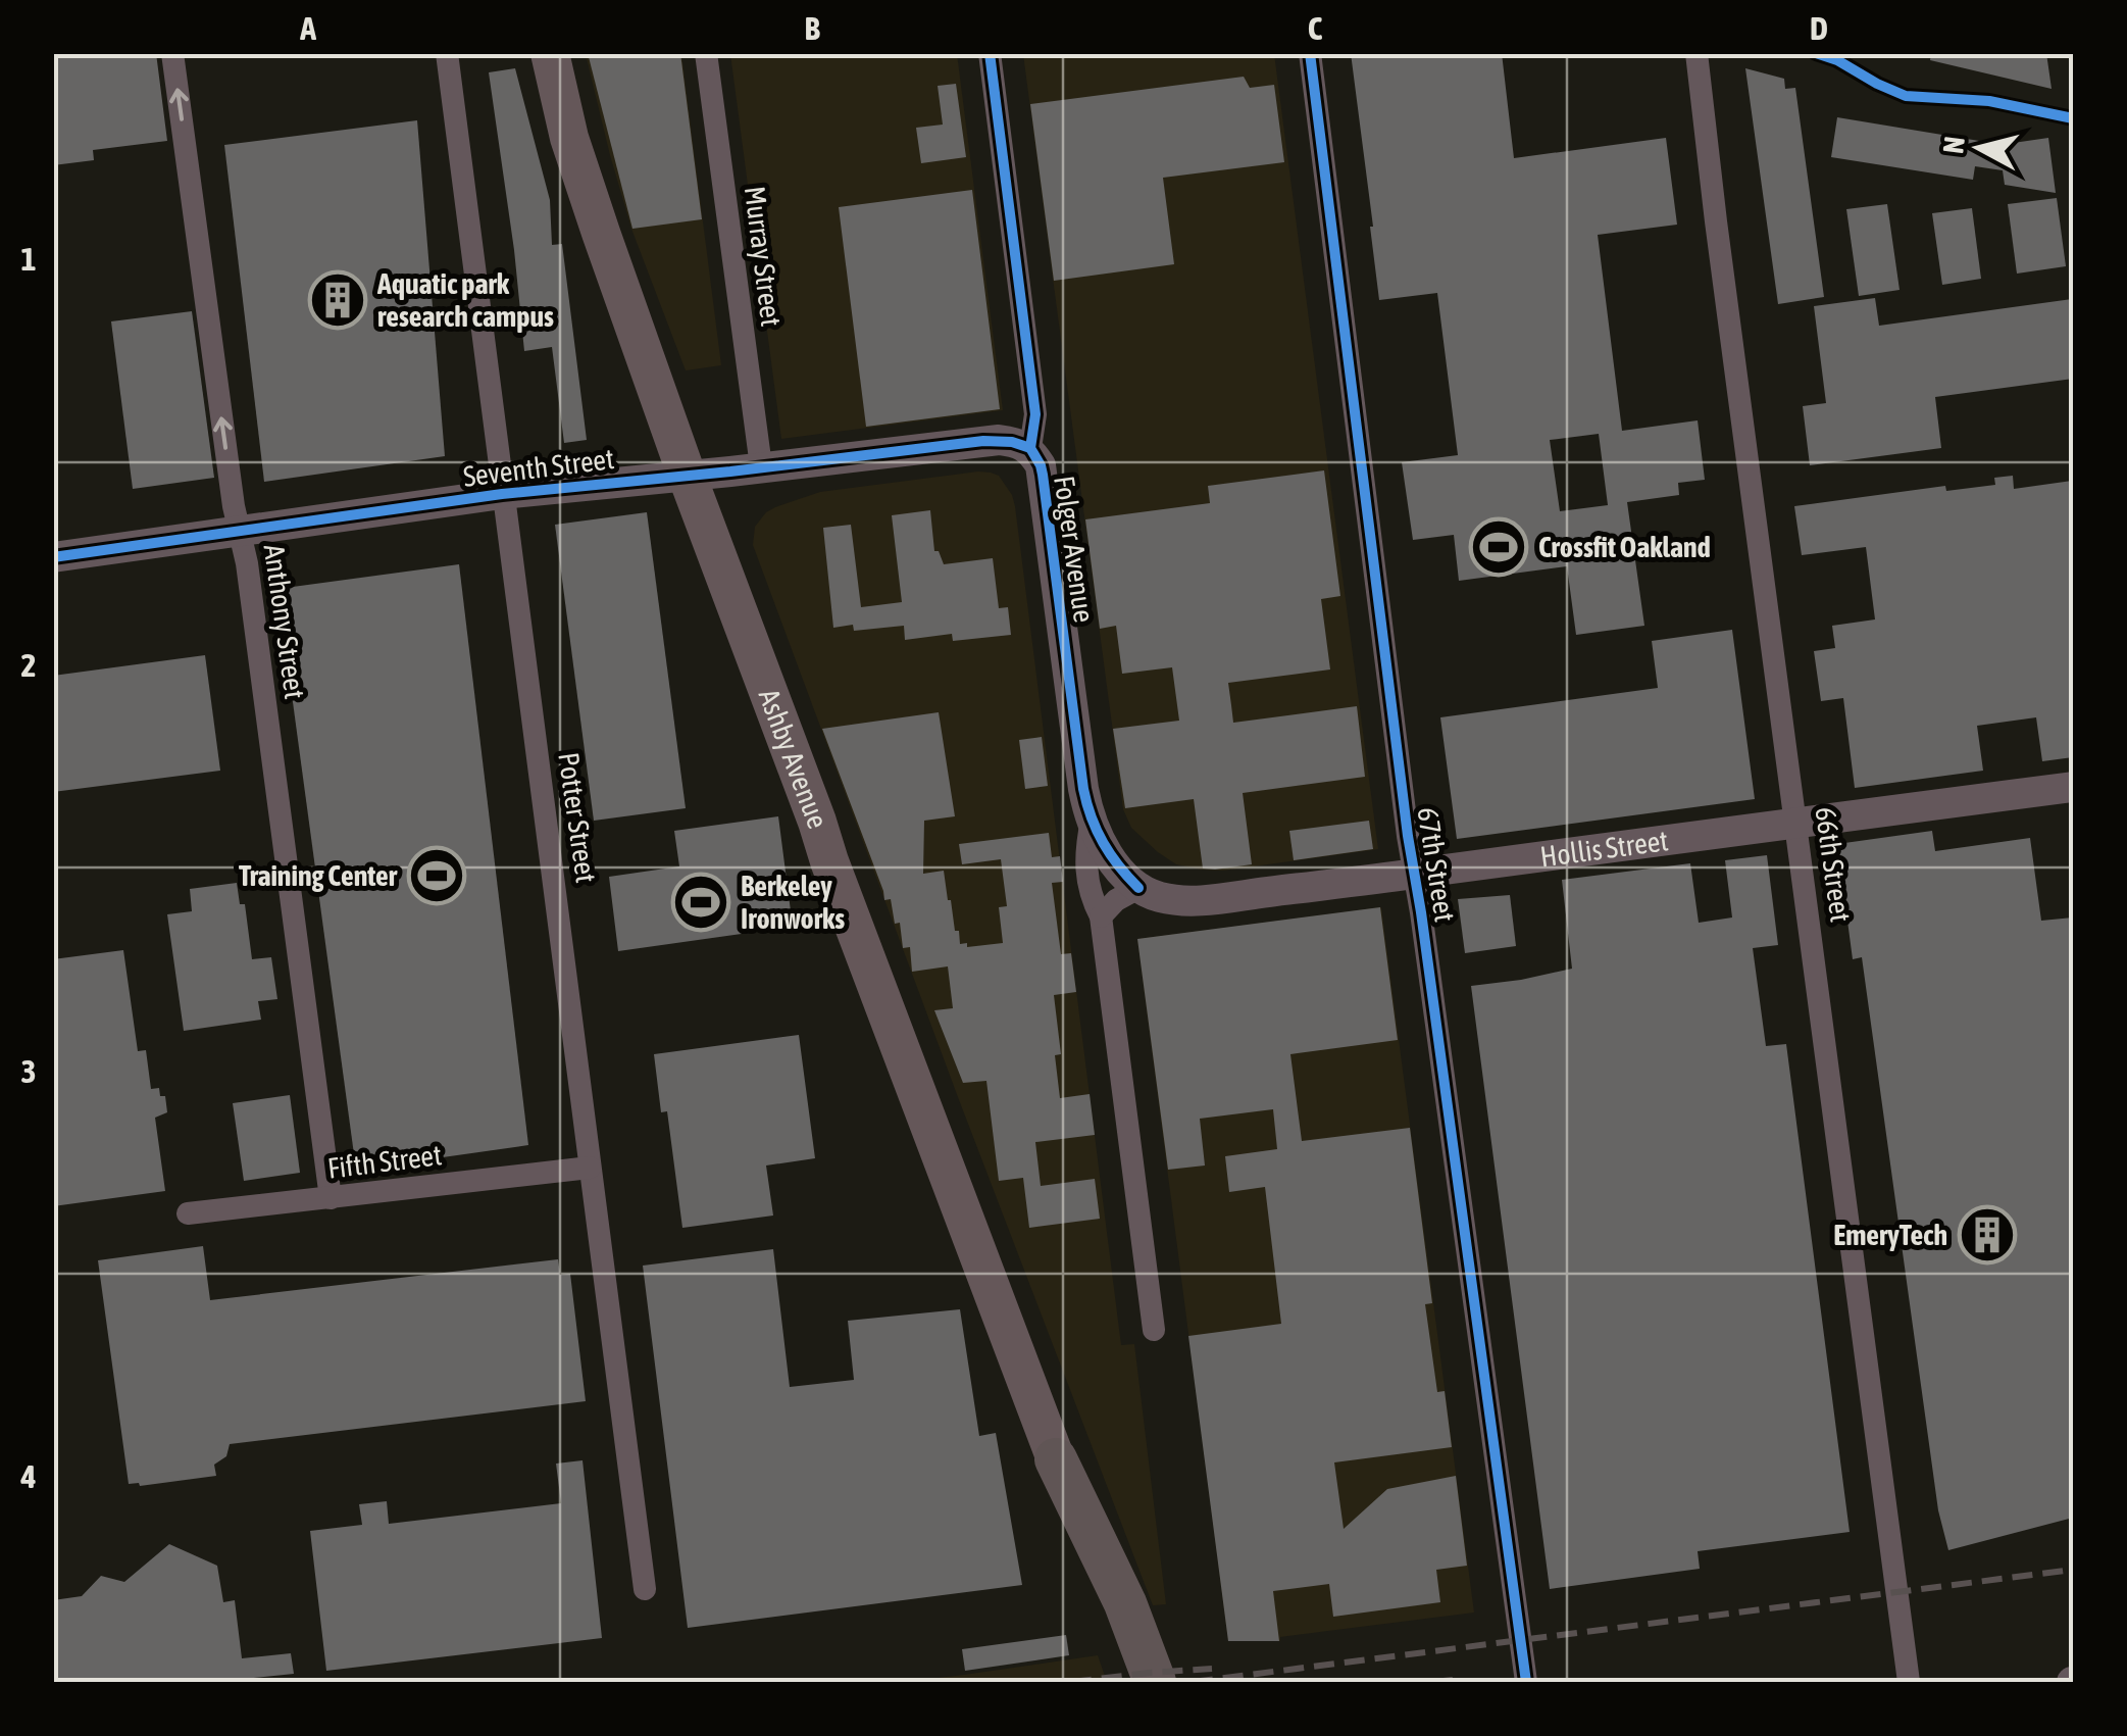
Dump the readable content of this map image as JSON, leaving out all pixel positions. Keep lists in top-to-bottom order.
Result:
{
  "streets": {
    "main road": ["Ashby Avenue"],
    "street": [
      "Murray Street",
      "Seventh Street",
      "Folger Avenue",
      "Anthony Street",
      "Potter Street",
      "Hollis Street",
      "67th Street",
      "66th Street",
      "Fifth Street"
    ]
  },
  "crossings": [
    ["Murray Street", "Seventh Street"],
    ["Seventh Street", "Folger Avenue"],
    ["Seventh Street", "Anthony Street"],
    ["Seventh Street", "Ashby Avenue"],
    ["Seventh Street", "Potter Street"],
    ["Folger Avenue", "Hollis Street"],
    ["Anthony Street", "Fifth Street"],
    ["Potter Street", "Fifth Street"],
    ["Hollis Street", "67th Street"],
    ["Hollis Street", "66th Street"]
  ],
  "one_way": ["Anthony Street"],
  "places": {
    "building": ["Aquatic park research campus", "EmeryTech"],
    "sports": ["Crossfit Oakland", "Training Center", "Berkeley Ironworks"]
  },
  "north": "left",
  "grid": {
    "columns": [
      "A",
      "B",
      "C",
      "D"
    ],
    "rows": [
      "1",
      "2",
      "3",
      "4"
    ]
  }
}
